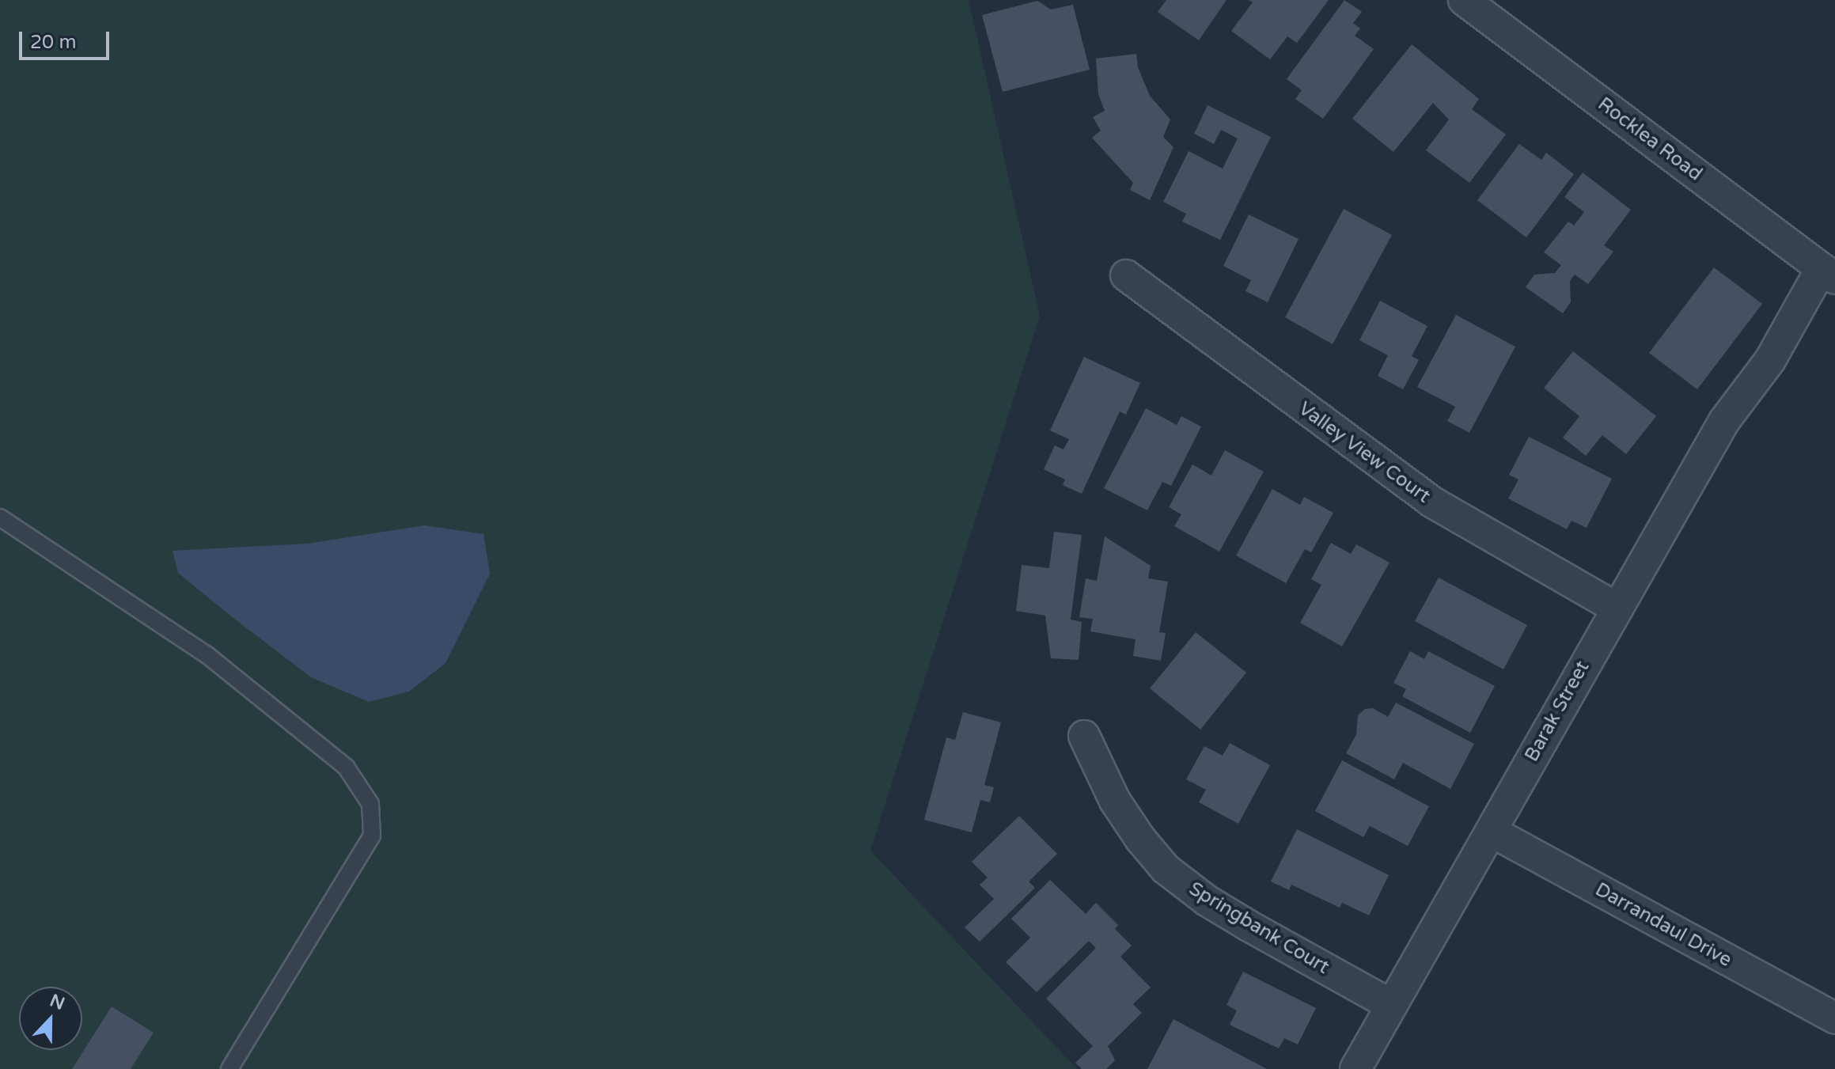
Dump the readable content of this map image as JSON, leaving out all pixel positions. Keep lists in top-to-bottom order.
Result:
{
  "streets": {
    "street": [
      "Rocklea Road",
      "Valley View Court",
      "Barak Street",
      "Darrandaul Drive",
      "Springbank Court"
    ]
  },
  "crossings": [
    ["Rocklea Road", "Barak Street"],
    ["Valley View Court", "Barak Street"],
    ["Barak Street", "Darrandaul Drive"],
    ["Barak Street", "Springbank Court"]
  ],
  "scale_bar": "20 m",
  "north": "top"
}
